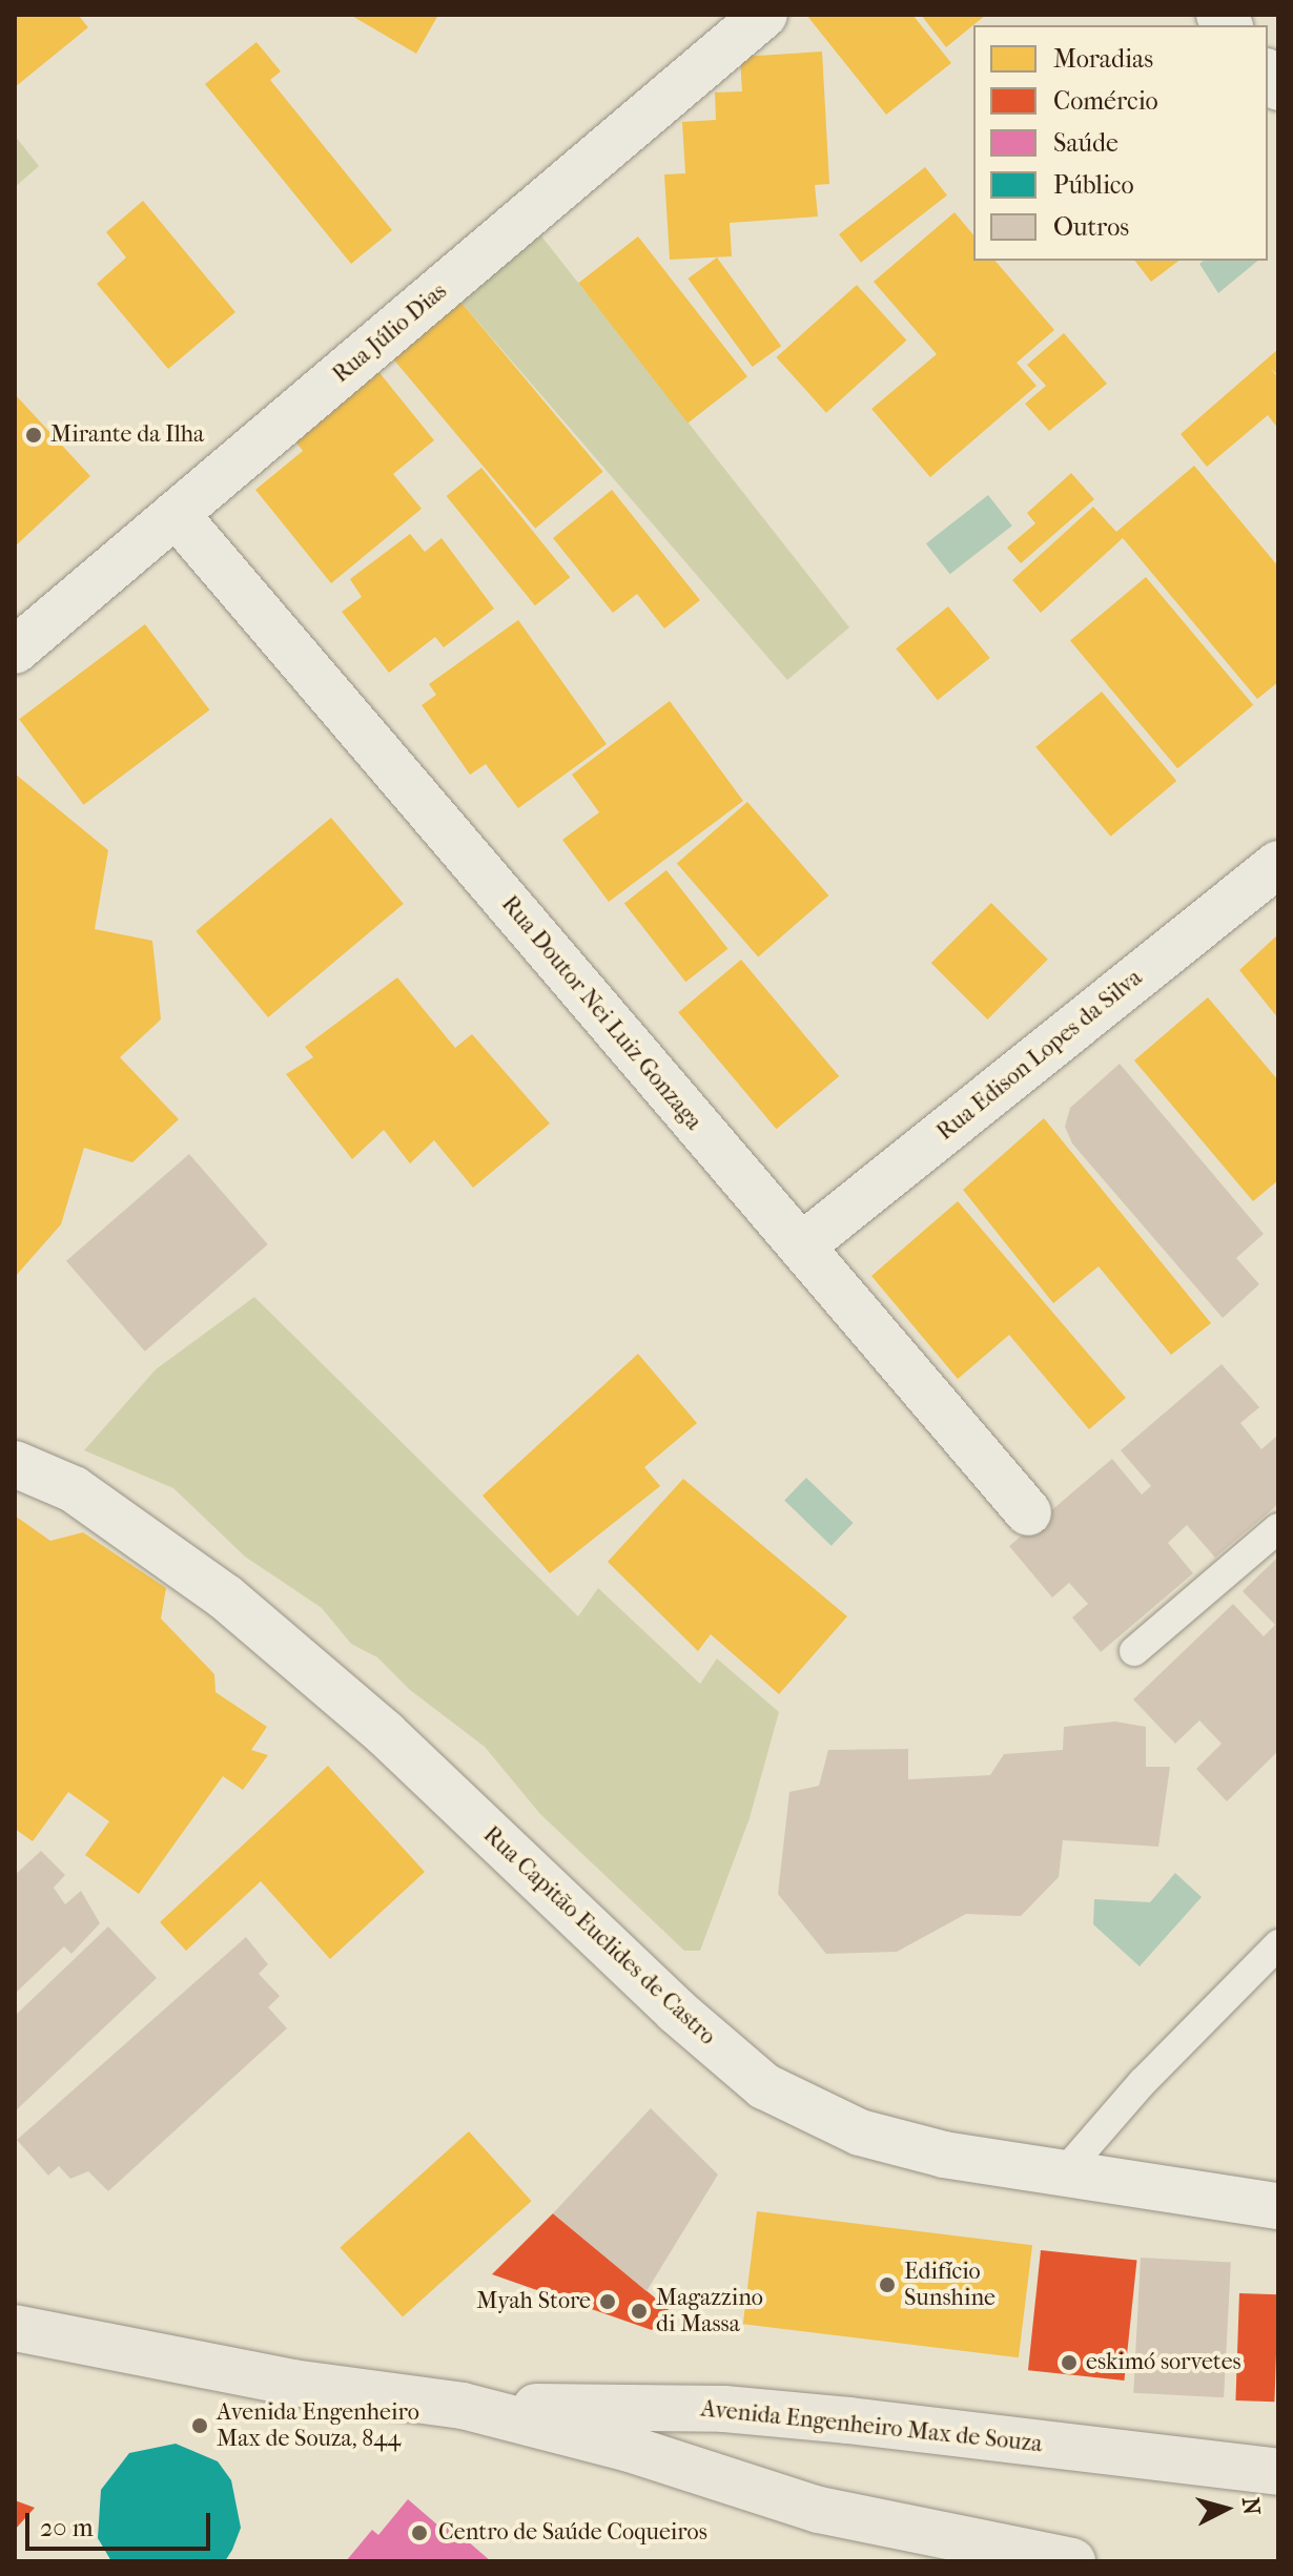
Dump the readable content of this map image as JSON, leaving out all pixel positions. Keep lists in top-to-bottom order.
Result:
{
  "streets": {
    "main road": ["Avenida Engenheiro Max de Souza"],
    "street": [
      "Rua Júlio Dias",
      "Rua Doutor Nei Luiz Gonzaga",
      "Rua Edison Lopes da Silva",
      "Rua Capitão Euclides de Castro"
    ]
  },
  "crossings": [
    ["Rua Júlio Dias", "Rua Doutor Nei Luiz Gonzaga"],
    ["Rua Doutor Nei Luiz Gonzaga", "Rua Edison Lopes da Silva"]
  ],
  "places": [
    "Mirante da Ilha",
    "Edifício Sunshine",
    "Myah Store",
    "Magazzino di Massa",
    "eskimó sorvetes",
    "Avenida Engenheiro Max de Souza, 844",
    "Centro de Saúde Coqueiros"
  ],
  "legend": [
    "Moradias",
    "Comércio",
    "Saúde",
    "Público",
    "Outros"
  ],
  "scale_bar": "20 m",
  "north": "right"
}
